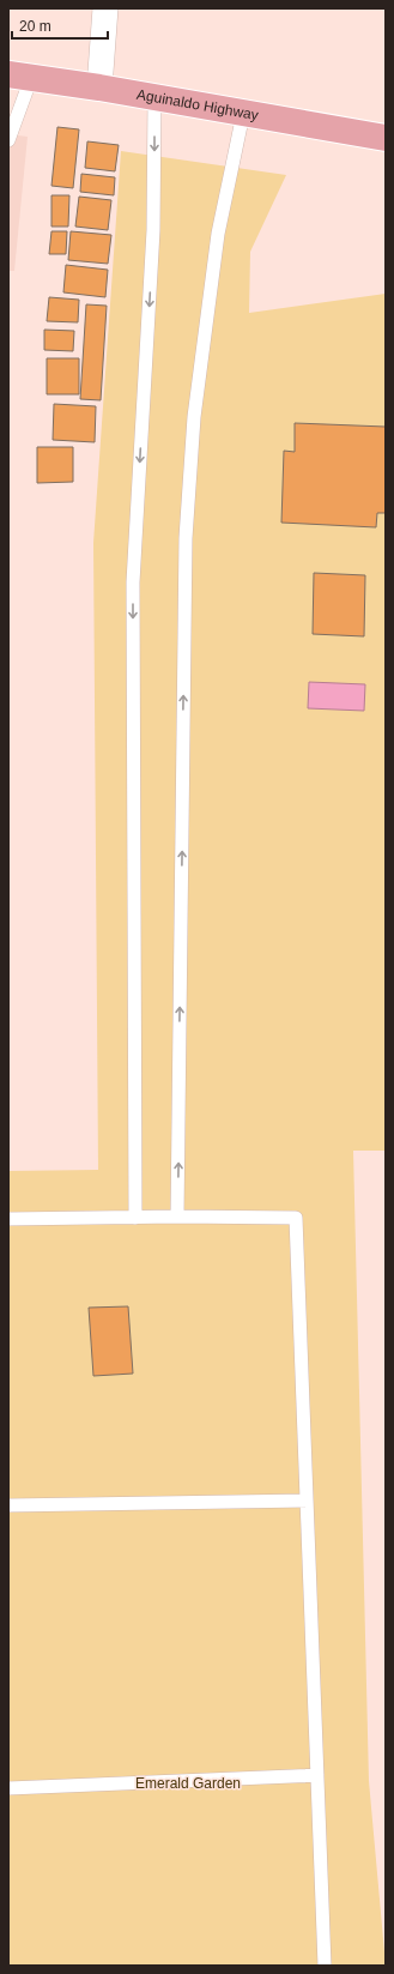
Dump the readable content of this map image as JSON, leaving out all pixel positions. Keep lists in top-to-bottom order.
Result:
{
  "streets": {
    "main road": ["Aguinaldo Highway"]
  },
  "parks": ["Emerald Garden"],
  "scale_bar": "20 m"
}
